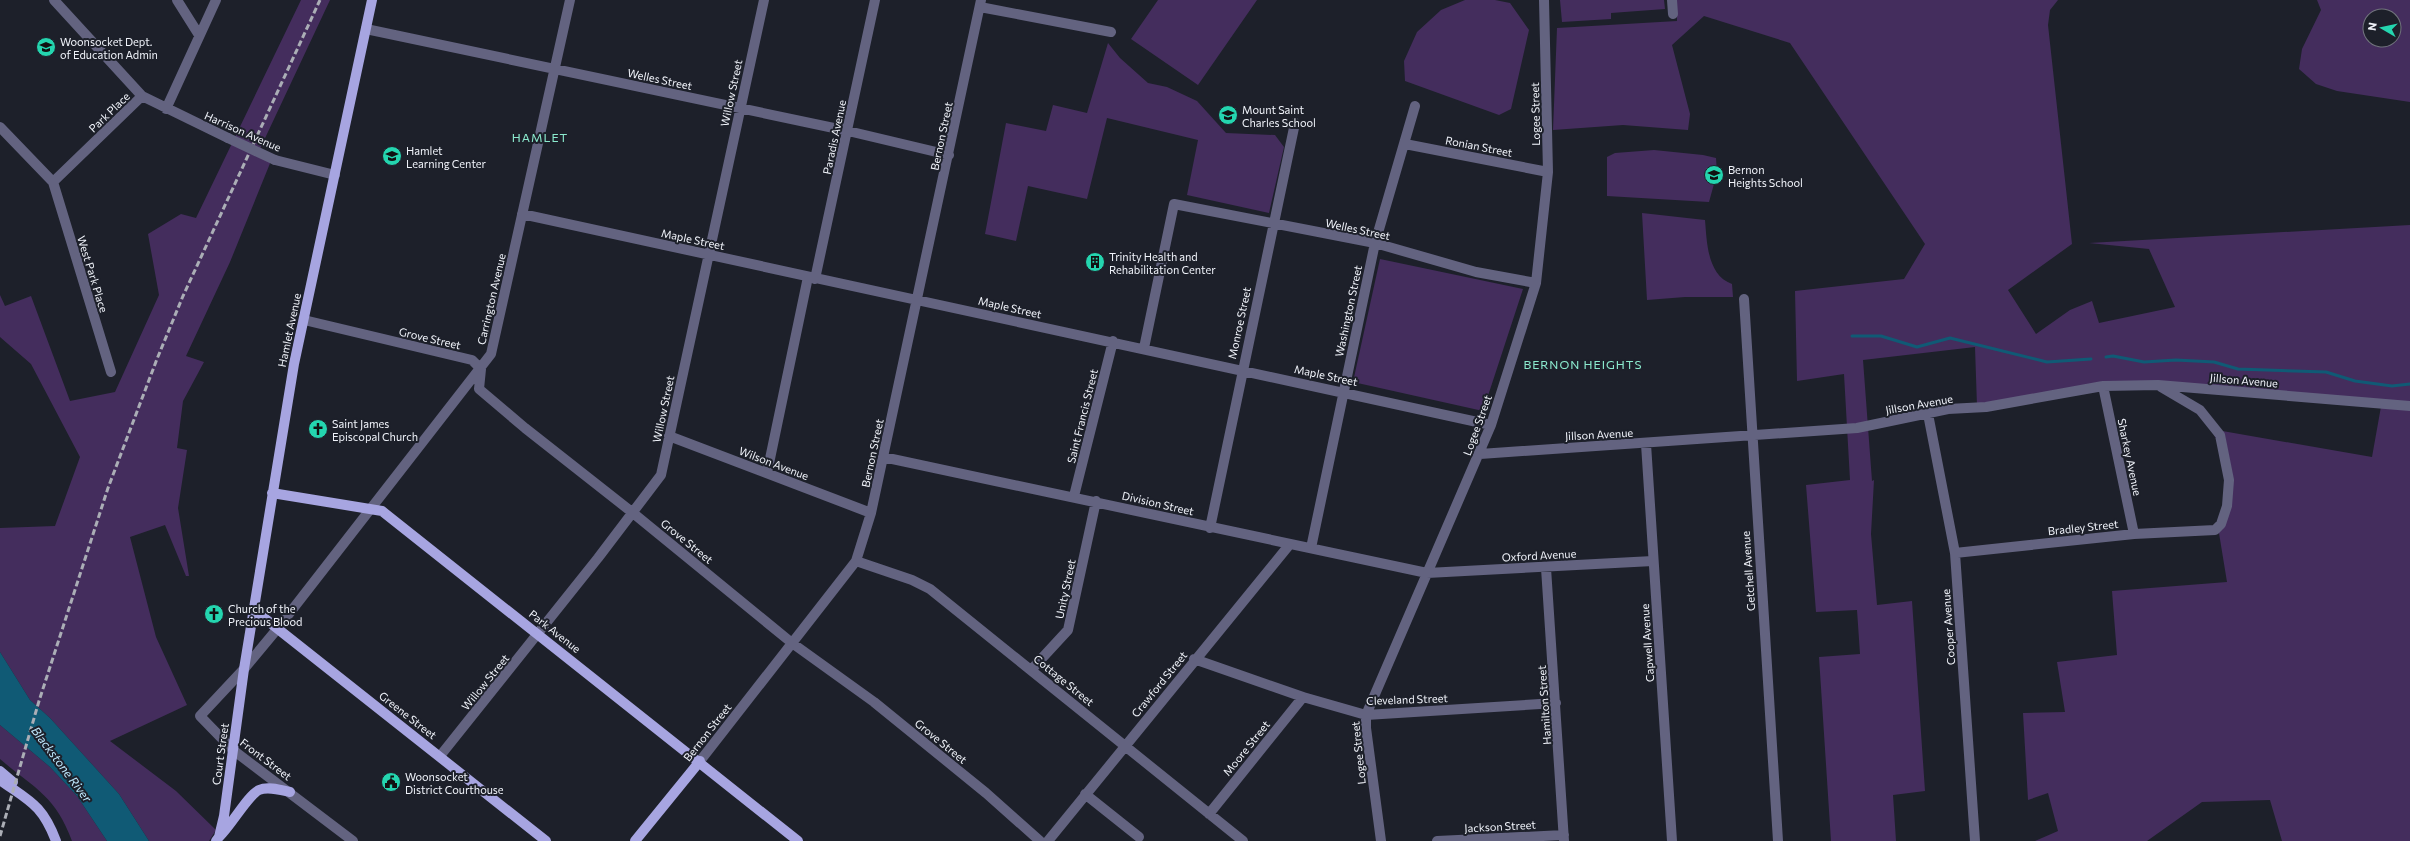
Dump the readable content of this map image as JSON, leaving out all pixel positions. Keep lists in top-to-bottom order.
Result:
{
  "streets": {
    "main road": [
      "Bernon Street",
      "Hamlet Avenue",
      "Park Avenue",
      "Greene Street",
      "Court Street"
    ],
    "street": [
      "Welles Street",
      "Willow Street",
      "Park Place",
      "Logee Street",
      "Harrison Avenue",
      "Paradis Avenue",
      "Ronian Street",
      "Maple Street",
      "West Park Place",
      "Carrington Avenue",
      "Washington Street",
      "Monroe Street",
      "Grove Street",
      "Jillson Avenue",
      "Saint Francis Street",
      "Sharkey Avenue",
      "Wilson Avenue",
      "Division Street",
      "Bradley Street",
      "Oxford Avenue",
      "Getchell Avenue",
      "Unity Street",
      "Cooper Avenue",
      "Capwell Avenue",
      "Cottage Street",
      "Crawford Street",
      "Cleveland Street",
      "Hamilton Street",
      "Moore Street",
      "Front Street",
      "Jackson Street"
    ]
  },
  "crossings": [
    ["Welles Street", "Willow Street"],
    ["Welles Street", "Logee Street"],
    ["Welles Street", "Bernon Street"],
    ["Welles Street", "Paradis Avenue"],
    ["Welles Street", "Maple Street"],
    ["Welles Street", "Carrington Avenue"],
    ["Welles Street", "Washington Street"],
    ["Welles Street", "Monroe Street"],
    ["Welles Street", "Hamlet Avenue"],
    ["Willow Street", "Maple Street"],
    ["Willow Street", "Grove Street"],
    ["Willow Street", "Wilson Avenue"],
    ["Willow Street", "Park Avenue"],
    ["Willow Street", "Greene Street"],
    ["Park Place", "Harrison Avenue"],
    ["Park Place", "West Park Place"],
    ["Logee Street", "Ronian Street"],
    ["Logee Street", "Maple Street"],
    ["Logee Street", "Jillson Avenue"],
    ["Logee Street", "Division Street"],
    ["Logee Street", "Oxford Avenue"],
    ["Logee Street", "Cleveland Street"],
    ["Harrison Avenue", "Hamlet Avenue"],
    ["Bernon Street", "Maple Street"],
    ["Bernon Street", "Grove Street"],
    ["Bernon Street", "Wilson Avenue"],
    ["Bernon Street", "Division Street"],
    ["Bernon Street", "Park Avenue"],
    ["Bernon Street", "Cottage Street"],
    ["Paradis Avenue", "Maple Street"],
    ["Paradis Avenue", "Wilson Avenue"],
    ["Ronian Street", "Washington Street"],
    ["Maple Street", "Carrington Avenue"],
    ["Maple Street", "Washington Street"],
    ["Maple Street", "Monroe Street"],
    ["Maple Street", "Saint Francis Street"],
    ["Carrington Avenue", "Hamlet Avenue"],
    ["Carrington Avenue", "Grove Street"],
    ["Carrington Avenue", "Park Avenue"],
    ["Carrington Avenue", "Greene Street"],
    ["Carrington Avenue", "Court Street"],
    ["Carrington Avenue", "Front Street"],
    ["Washington Street", "Division Street"],
    ["Monroe Street", "Division Street"],
    ["Hamlet Avenue", "Grove Street"],
    ["Hamlet Avenue", "Park Avenue"],
    ["Hamlet Avenue", "Greene Street"],
    ["Hamlet Avenue", "Court Street"],
    ["Hamlet Avenue", "Front Street"],
    ["Jillson Avenue", "Sharkey Avenue"],
    ["Jillson Avenue", "Bradley Street"],
    ["Jillson Avenue", "Getchell Avenue"],
    ["Jillson Avenue", "Cooper Avenue"],
    ["Jillson Avenue", "Capwell Avenue"],
    ["Saint Francis Street", "Division Street"],
    ["Sharkey Avenue", "Bradley Street"],
    ["Division Street", "Oxford Avenue"],
    ["Division Street", "Unity Street"],
    ["Division Street", "Crawford Street"],
    ["Bradley Street", "Cooper Avenue"],
    ["Oxford Avenue", "Capwell Avenue"],
    ["Oxford Avenue", "Hamilton Street"],
    ["Unity Street", "Cottage Street"],
    ["Cottage Street", "Crawford Street"],
    ["Cottage Street", "Moore Street"],
    ["Crawford Street", "Cleveland Street"],
    ["Cleveland Street", "Hamilton Street"],
    ["Cleveland Street", "Moore Street"],
    ["Hamilton Street", "Jackson Street"],
    ["Court Street", "Front Street"]
  ],
  "districts": ["HAMLET", "BERNON HEIGHTS"],
  "water": ["Blackstone River"],
  "places": {
    "school or university": [
      "Woonsocket Dept. of Education Admin",
      "Mount Saint Charles School",
      "Hamlet Learning Center",
      "Bernon Heights School"
    ],
    "building": ["Trinity Health and Rehabilitation Center"],
    "church": ["Saint James Episcopal Church", "Church of the Precious Blood"],
    "public building": ["Woonsocket District Courthouse"]
  },
  "north": "left"
}
